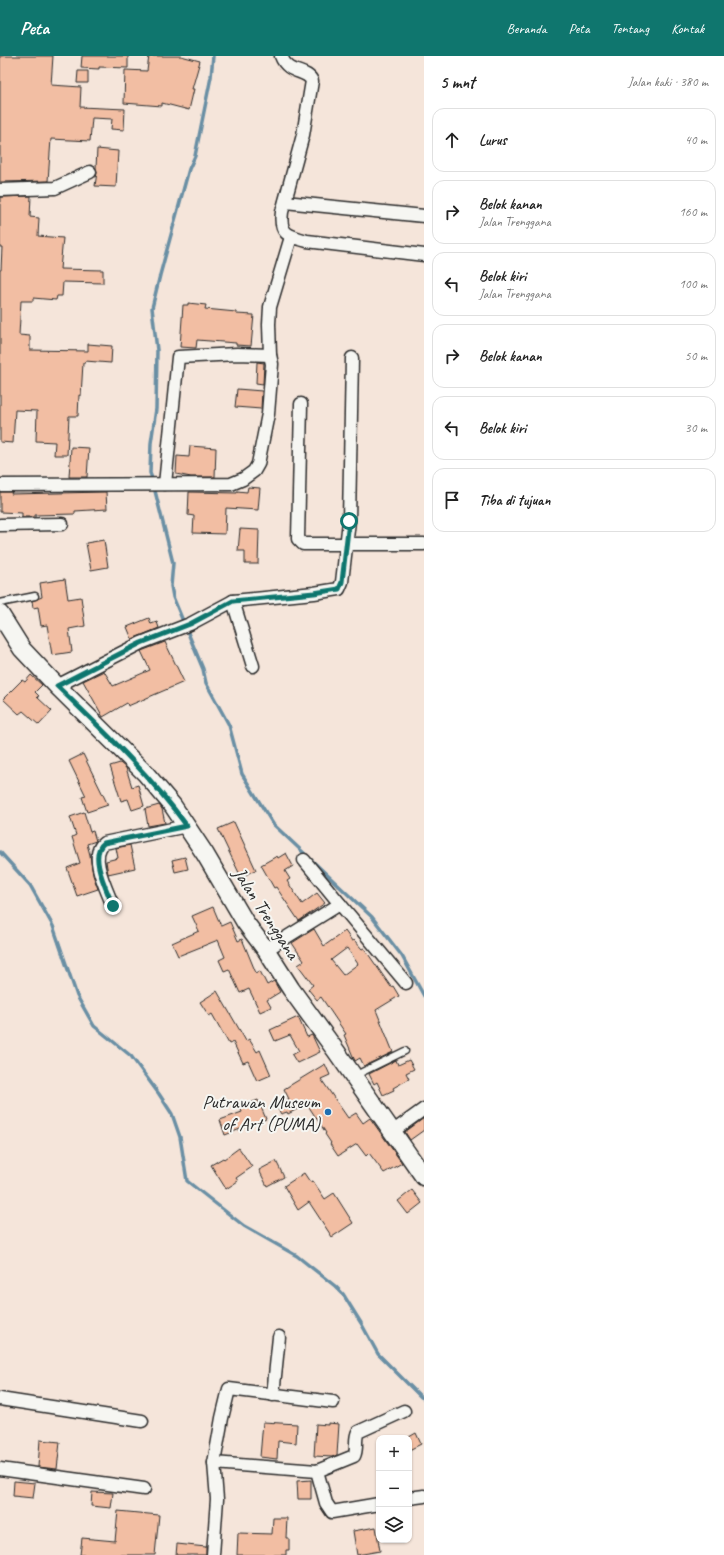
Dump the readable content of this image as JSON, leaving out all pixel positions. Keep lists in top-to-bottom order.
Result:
{
  "streets": {
    "main road": ["Jalan Trenggana"]
  },
  "places": ["Putrawan Museum of Art (PUMA)"],
  "page": {
    "header": "Peta",
    "nav": [
      "Beranda",
      "Peta",
      "Tentang",
      "Kontak"
    ],
    "heading": ["5 mnt", "Jalan kaki · 380 m"],
    "list": [
      ["Lurus", "40 m"],
      ["Belok kanan", "Jalan Trenggana", "160 m"],
      ["Belok kiri", "Jalan Trenggana", "100 m"],
      ["Belok kanan", "50 m"],
      ["Belok kiri", "30 m"],
      "Tiba di tujuan"
    ],
    "map_buttons": ["+", "−"]
  }
}
